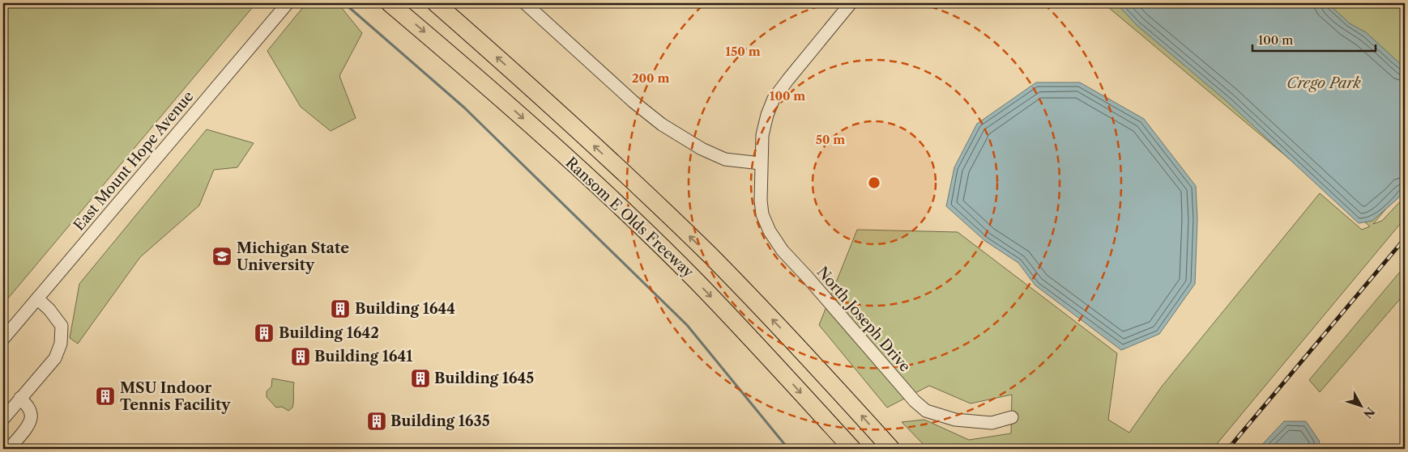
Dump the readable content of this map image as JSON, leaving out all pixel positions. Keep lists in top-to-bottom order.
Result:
{
  "streets": {
    "highway": ["Ransom E Olds Freeway"],
    "street": ["East Mount Hope Avenue", "North Joseph Drive"]
  },
  "parks": ["Crego Park"],
  "places": {
    "school or university": ["Michigan State University"],
    "building": [
      "Building 1644",
      "Building 1642",
      "Building 1641",
      "Building 1645",
      "MSU Indoor Tennis Facility",
      "Building 1635"
    ]
  },
  "scale_bar": "100 m",
  "north": "bottom right",
  "rings": [
    "150 m",
    "200 m",
    "100 m",
    "50 m"
  ]
}
